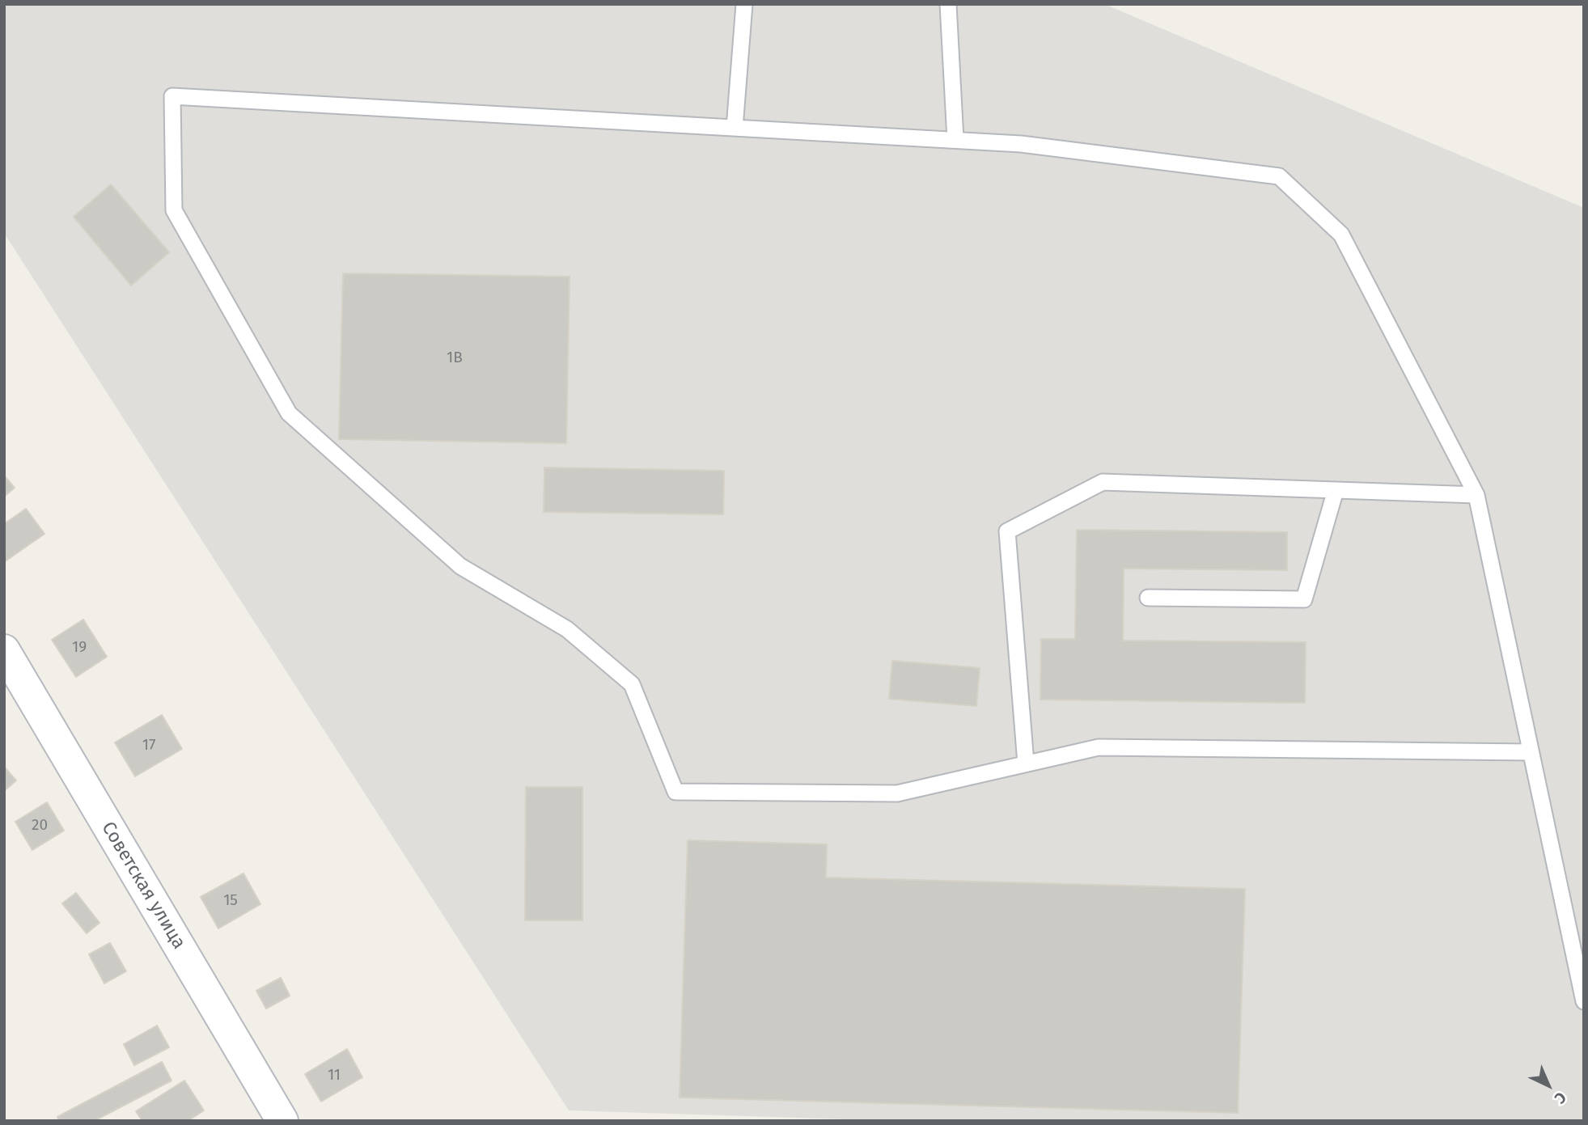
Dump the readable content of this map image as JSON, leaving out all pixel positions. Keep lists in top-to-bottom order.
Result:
{
  "streets": {
    "street": ["Советская улица"]
  },
  "house_numbers": [
    "1В",
    "19",
    "17",
    "20",
    "15",
    "11"
  ],
  "north": "bottom right"
}
